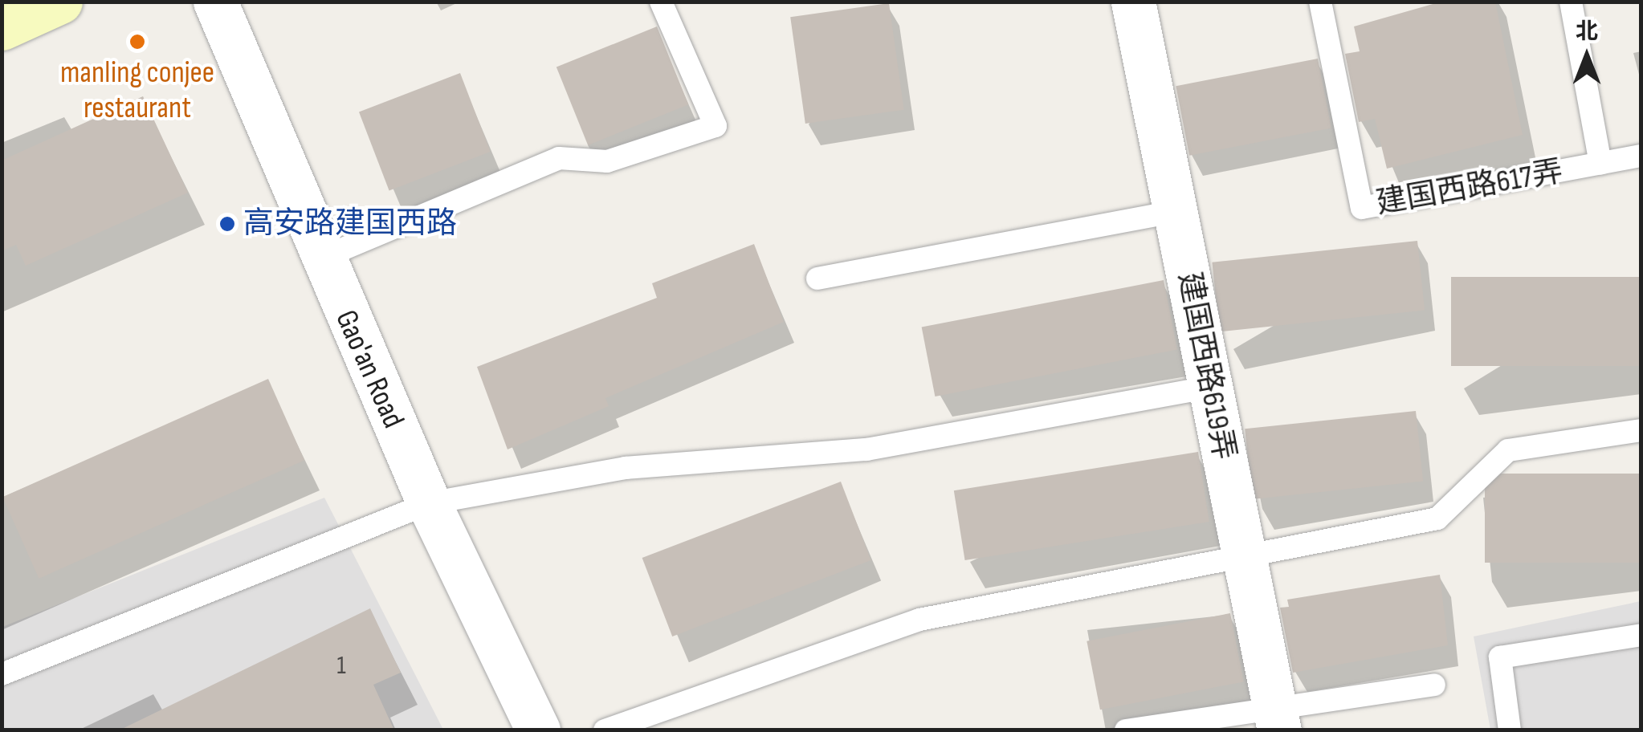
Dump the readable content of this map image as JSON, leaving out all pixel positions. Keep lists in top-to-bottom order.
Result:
{
  "streets": {
    "street": ["建国西路619弄", "Gao'an Road"],
    "lane": ["建国西路617弄"]
  },
  "places": ["manling conjee restaurant", "高安路建国西路"],
  "house_numbers": ["1"],
  "north": "top"
}
